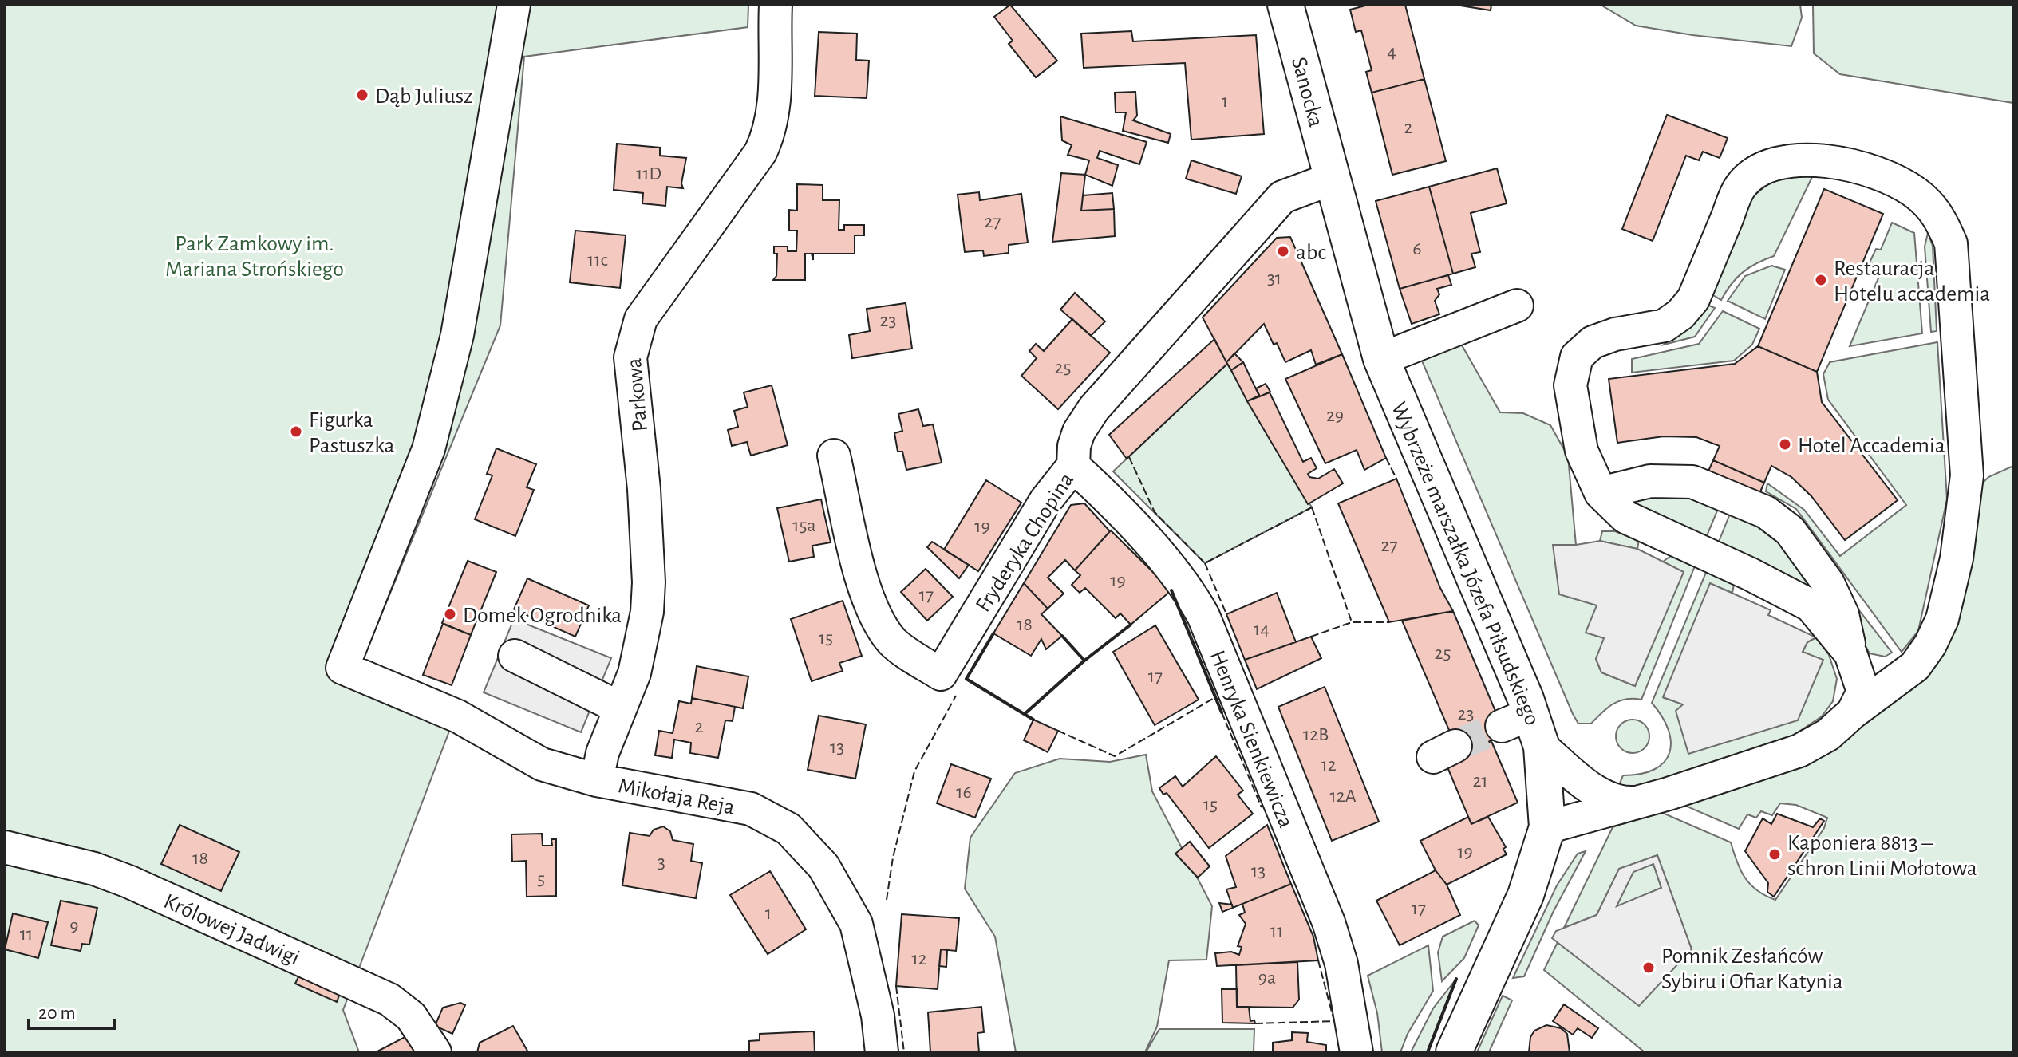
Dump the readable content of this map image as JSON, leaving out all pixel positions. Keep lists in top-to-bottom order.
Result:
{
  "streets": {
    "main road": ["Sanocka", "Wybrzeże marszałka Józefa Piłsudskiego"],
    "street": [
      "Parkowa",
      "Fryderyka Chopina",
      "Henryka Sienkiewicza",
      "Mikołaja Reja",
      "Królowej Jadwigi"
    ]
  },
  "crossings": [
    ["Sanocka", "Fryderyka Chopina"],
    ["Sanocka", "Wybrzeże marszałka Józefa Piłsudskiego"],
    ["Parkowa", "Mikołaja Reja"],
    ["Fryderyka Chopina", "Wybrzeże marszałka Józefa Piłsudskiego"],
    ["Fryderyka Chopina", "Henryka Sienkiewicza"]
  ],
  "parks": ["Park Zamkowy im. Mariana Strońskiego"],
  "places": [
    "Dąb Juliusz",
    "abc",
    "Restauracja Hotelu accademia",
    "Figurka Pastuszka",
    "Hotel Accademia",
    "Domek Ogrodnika",
    "Kaponiera 8813 – schron Linii Mołotowa",
    "Pomnik Zesłańców Sybiru i Ofiar Katynia"
  ],
  "house_numbers": [
    "4",
    "1",
    "2",
    "11D",
    "27",
    "6",
    "11c",
    "31",
    "23",
    "25",
    "29",
    "15a",
    "19",
    "27",
    "19",
    "17",
    "18",
    "14",
    "15",
    "25",
    "17",
    "23",
    "2",
    "12B",
    "13",
    "12",
    "21",
    "16",
    "12A",
    "15",
    "19",
    "18",
    "3",
    "13",
    "5",
    "17",
    "1",
    "9",
    "11",
    "11",
    "12",
    "9a"
  ],
  "scale_bar": "20 m"
}
